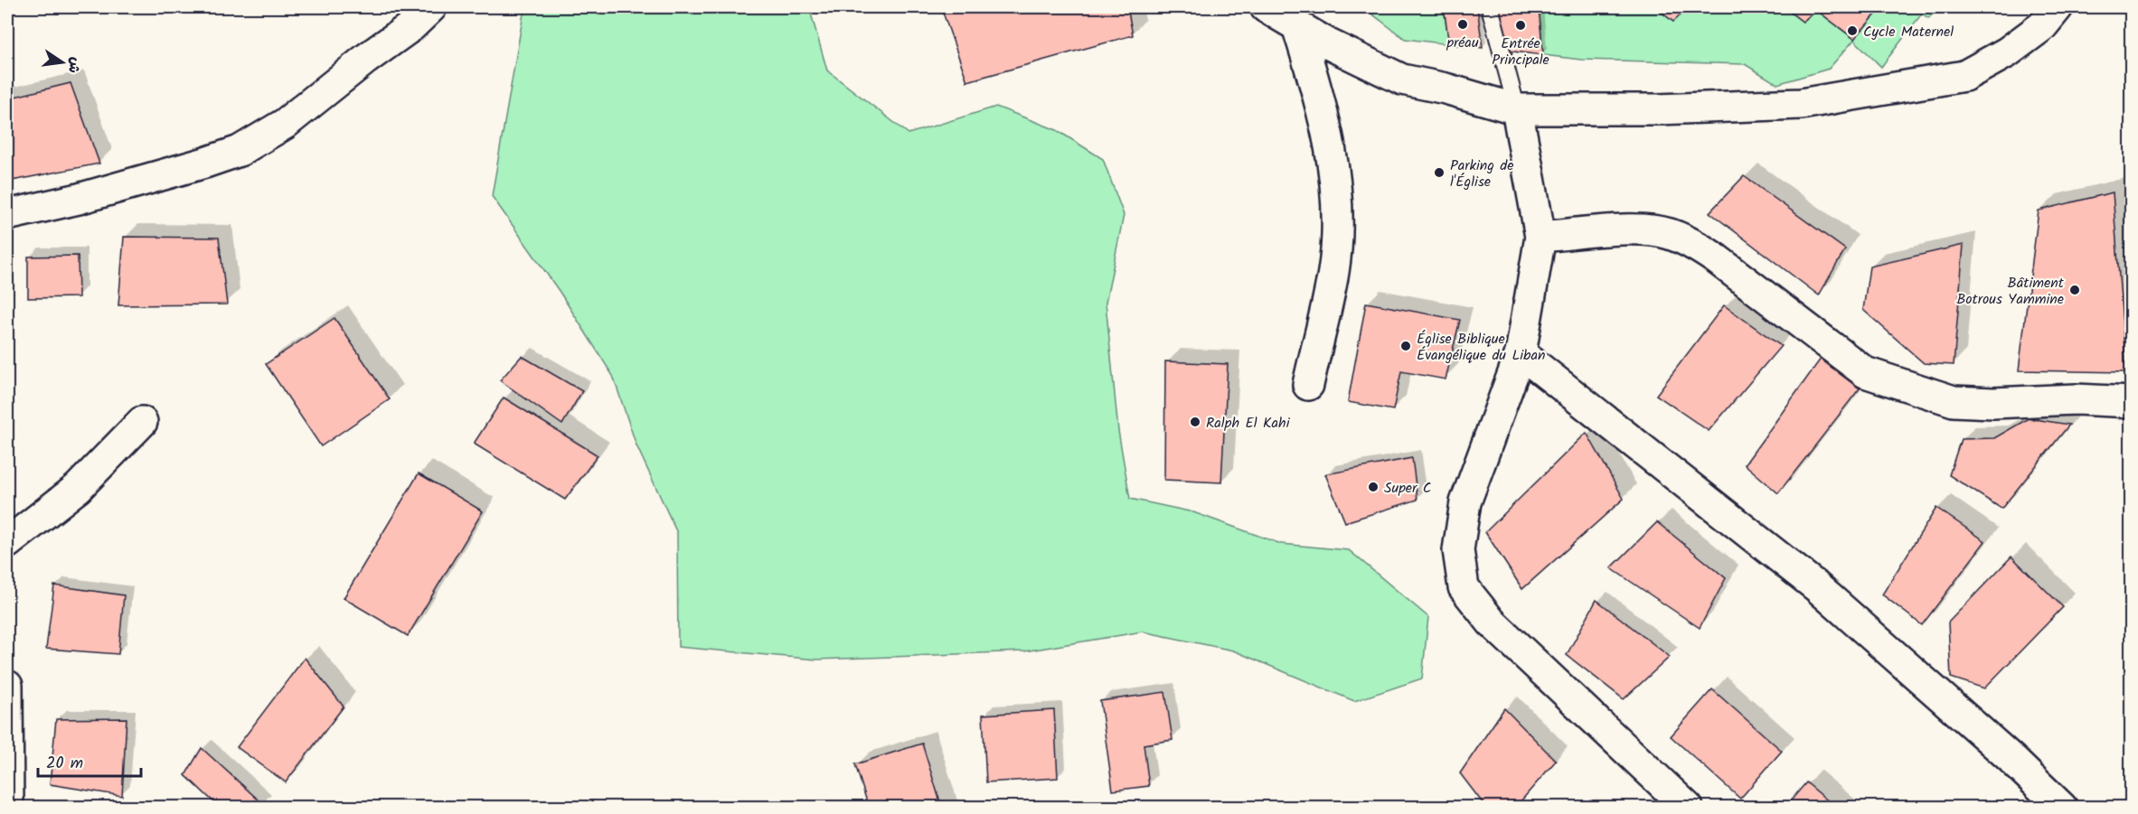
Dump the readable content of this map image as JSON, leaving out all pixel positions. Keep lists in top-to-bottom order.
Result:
{
  "places": [
    "préau",
    "Entrée Principale",
    "Cycle Maternel",
    "Parking de l'Église",
    "Bâtiment Botrous Yammine",
    "Église Biblique Évangélique du Liban",
    "Ralph El Kahi",
    "Super C"
  ],
  "scale_bar": "20 m",
  "north": "right"
}
